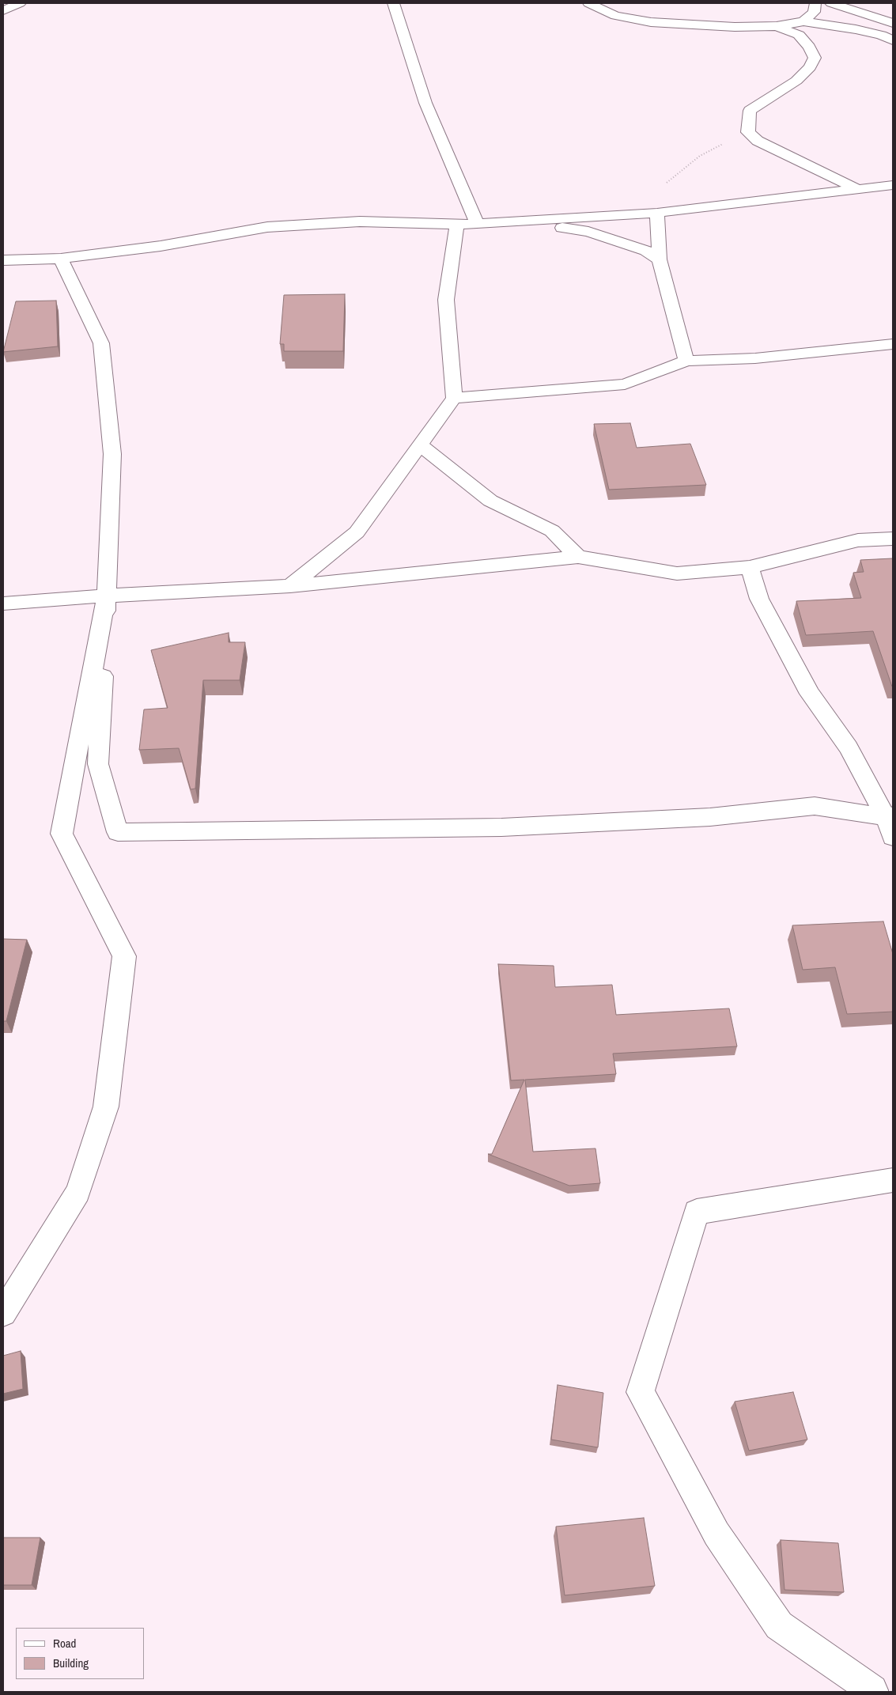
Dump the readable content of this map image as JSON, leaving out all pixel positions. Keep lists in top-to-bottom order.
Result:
{
  "legend": ["Road", "Building"]
}
